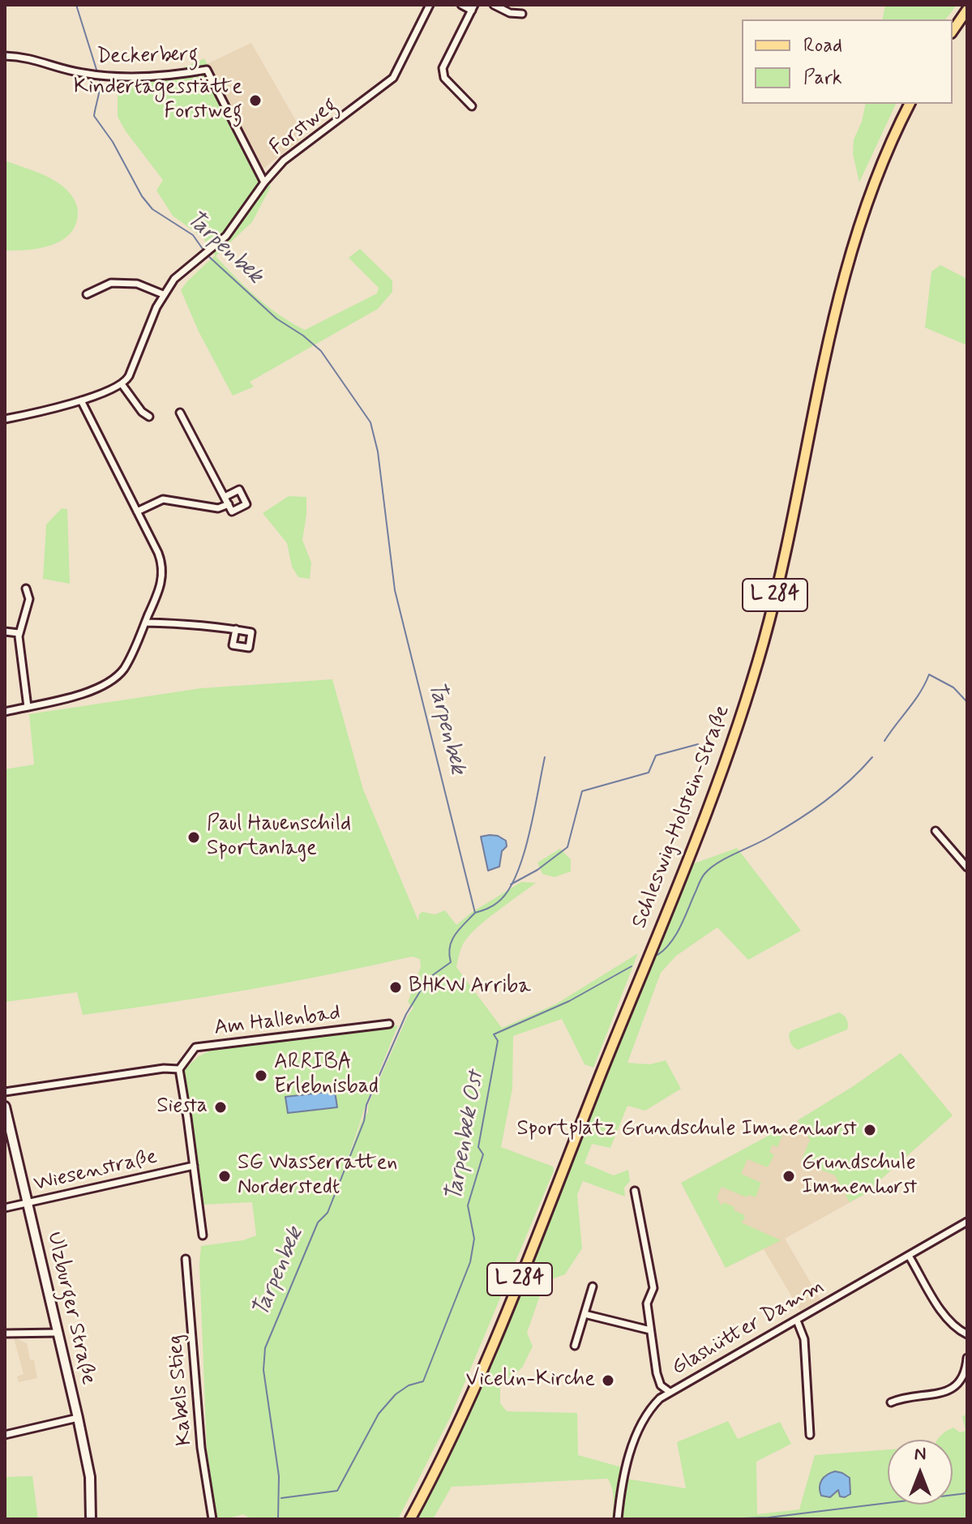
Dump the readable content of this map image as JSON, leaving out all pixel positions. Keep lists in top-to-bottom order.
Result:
{
  "streets": {
    "main road": ["L 284", "Schleswig-Holstein-Straße", "Ulzburger Straße"],
    "street": [
      "Deckerberg",
      "Forstweg",
      "Am Hallenbad",
      "Wiesenstraße",
      "Glashütter Damm",
      "Kabels Stieg"
    ]
  },
  "crossings": [
    ["Deckerberg", "Forstweg"],
    ["Wiesenstraße", "Ulzburger Straße"]
  ],
  "water": ["Tarpenbek", "Tarpenbek Ost"],
  "places": [
    "Kindertagesstätte Forstweg",
    "Paul Hauenschild Sportanlage",
    "BHKW Arriba",
    "ARRIBA Erlebnisbad",
    "Siesta",
    "Sportplatz Grundschule Immenhorst",
    "SG Wasserratten Norderstedt",
    "Grundschule Immenhorst",
    "Vicelin-Kirche"
  ],
  "legend": ["Road", "Park"],
  "north": "top"
}
